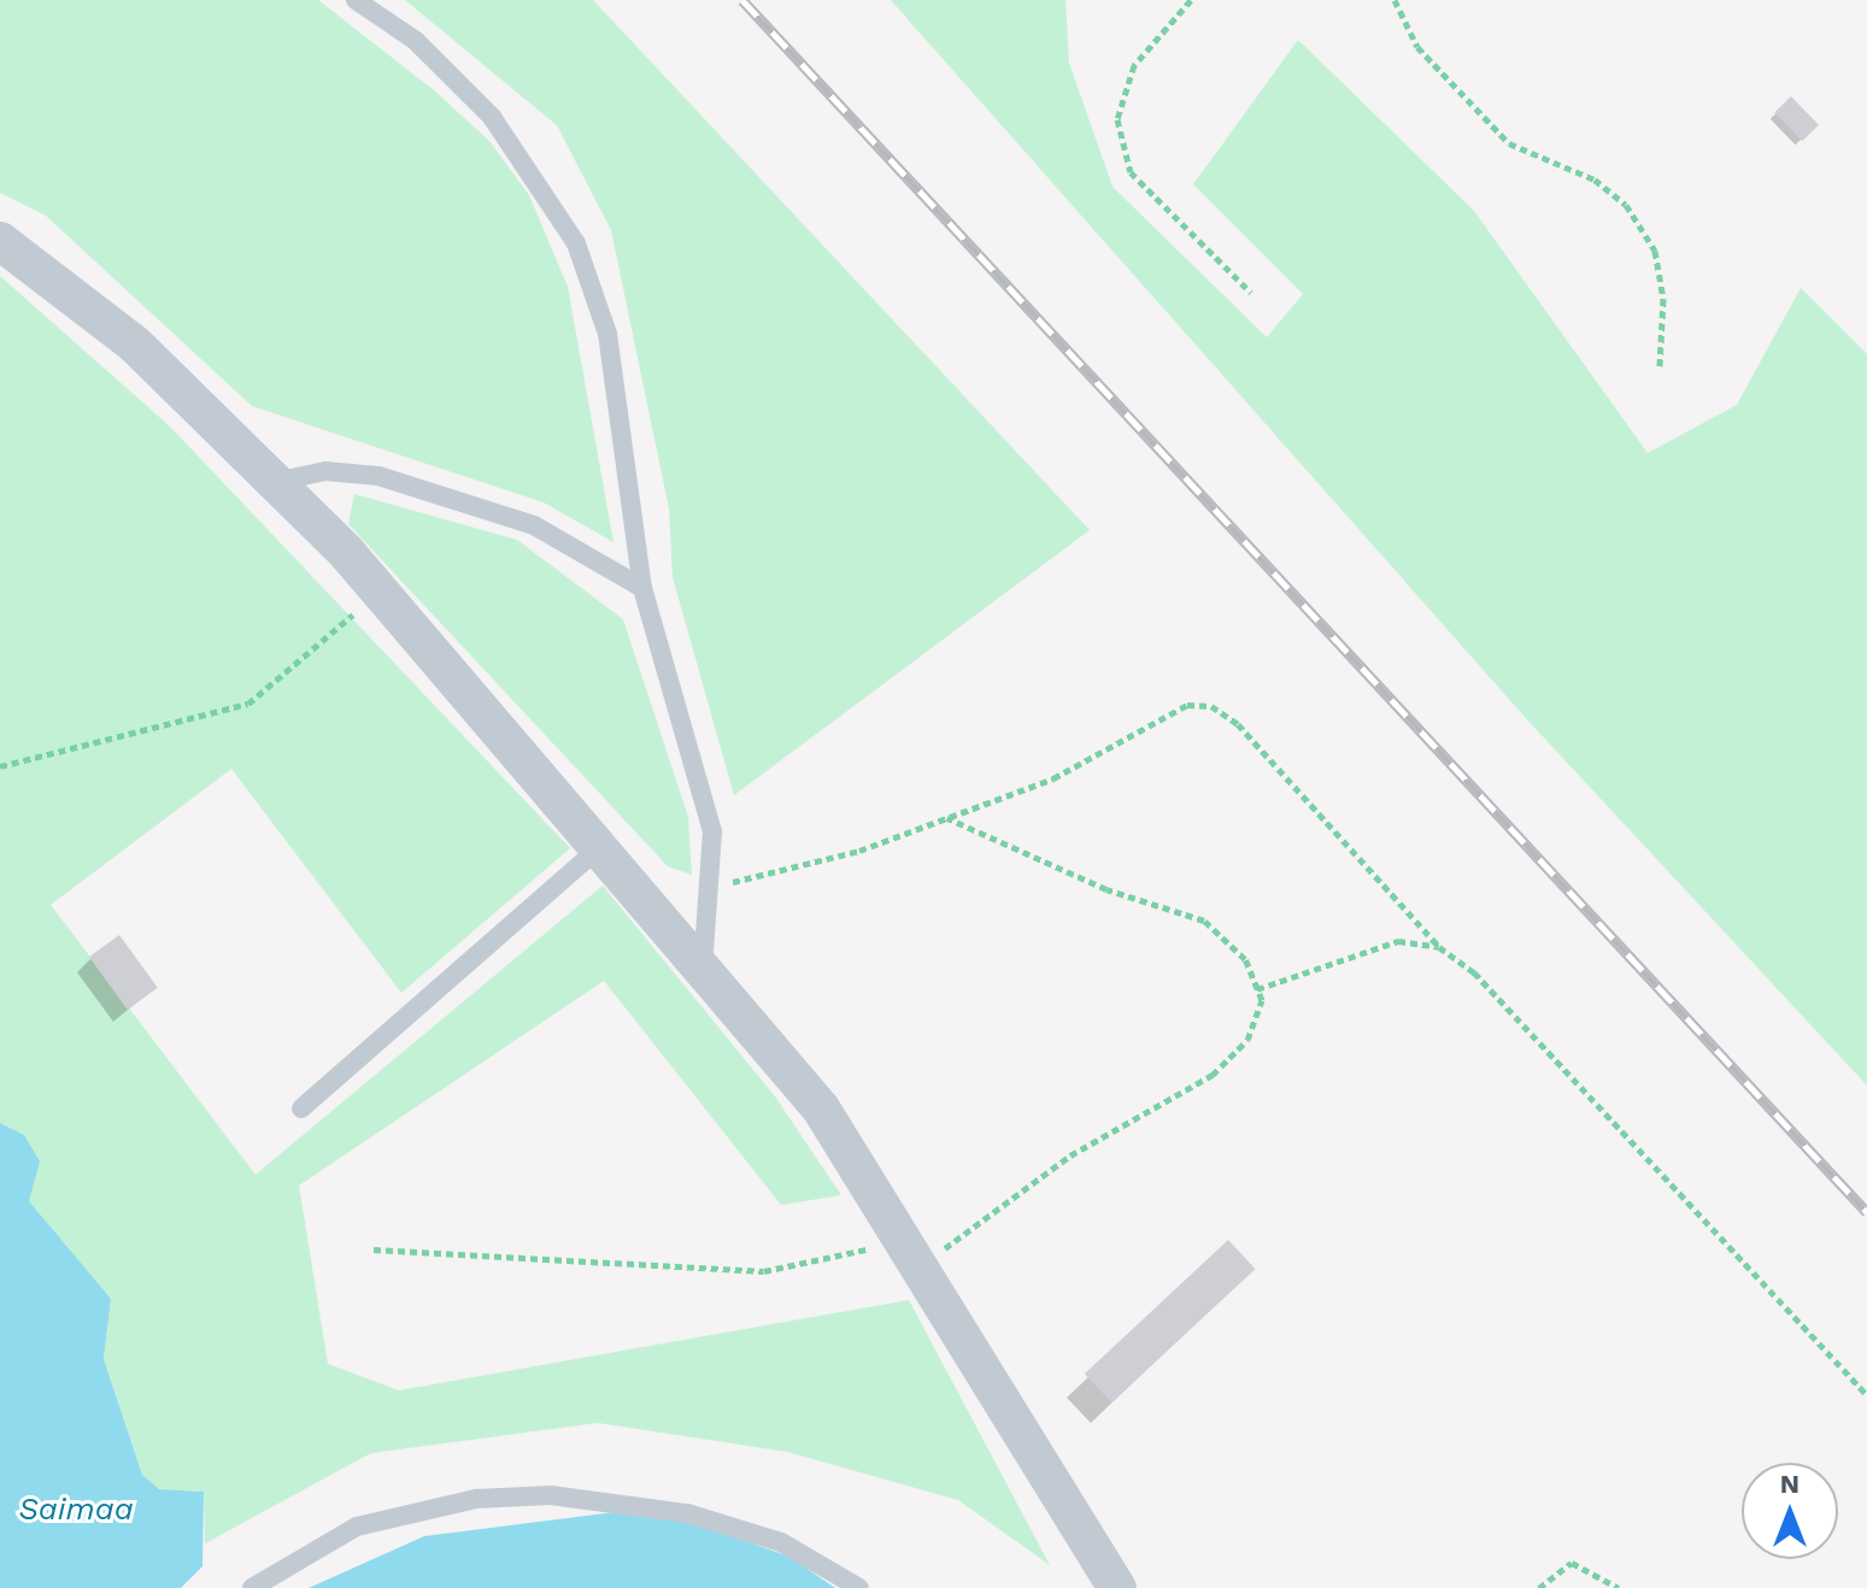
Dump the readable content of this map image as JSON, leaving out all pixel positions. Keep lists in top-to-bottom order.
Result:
{
  "water": ["Saimaa"],
  "north": "top"
}
